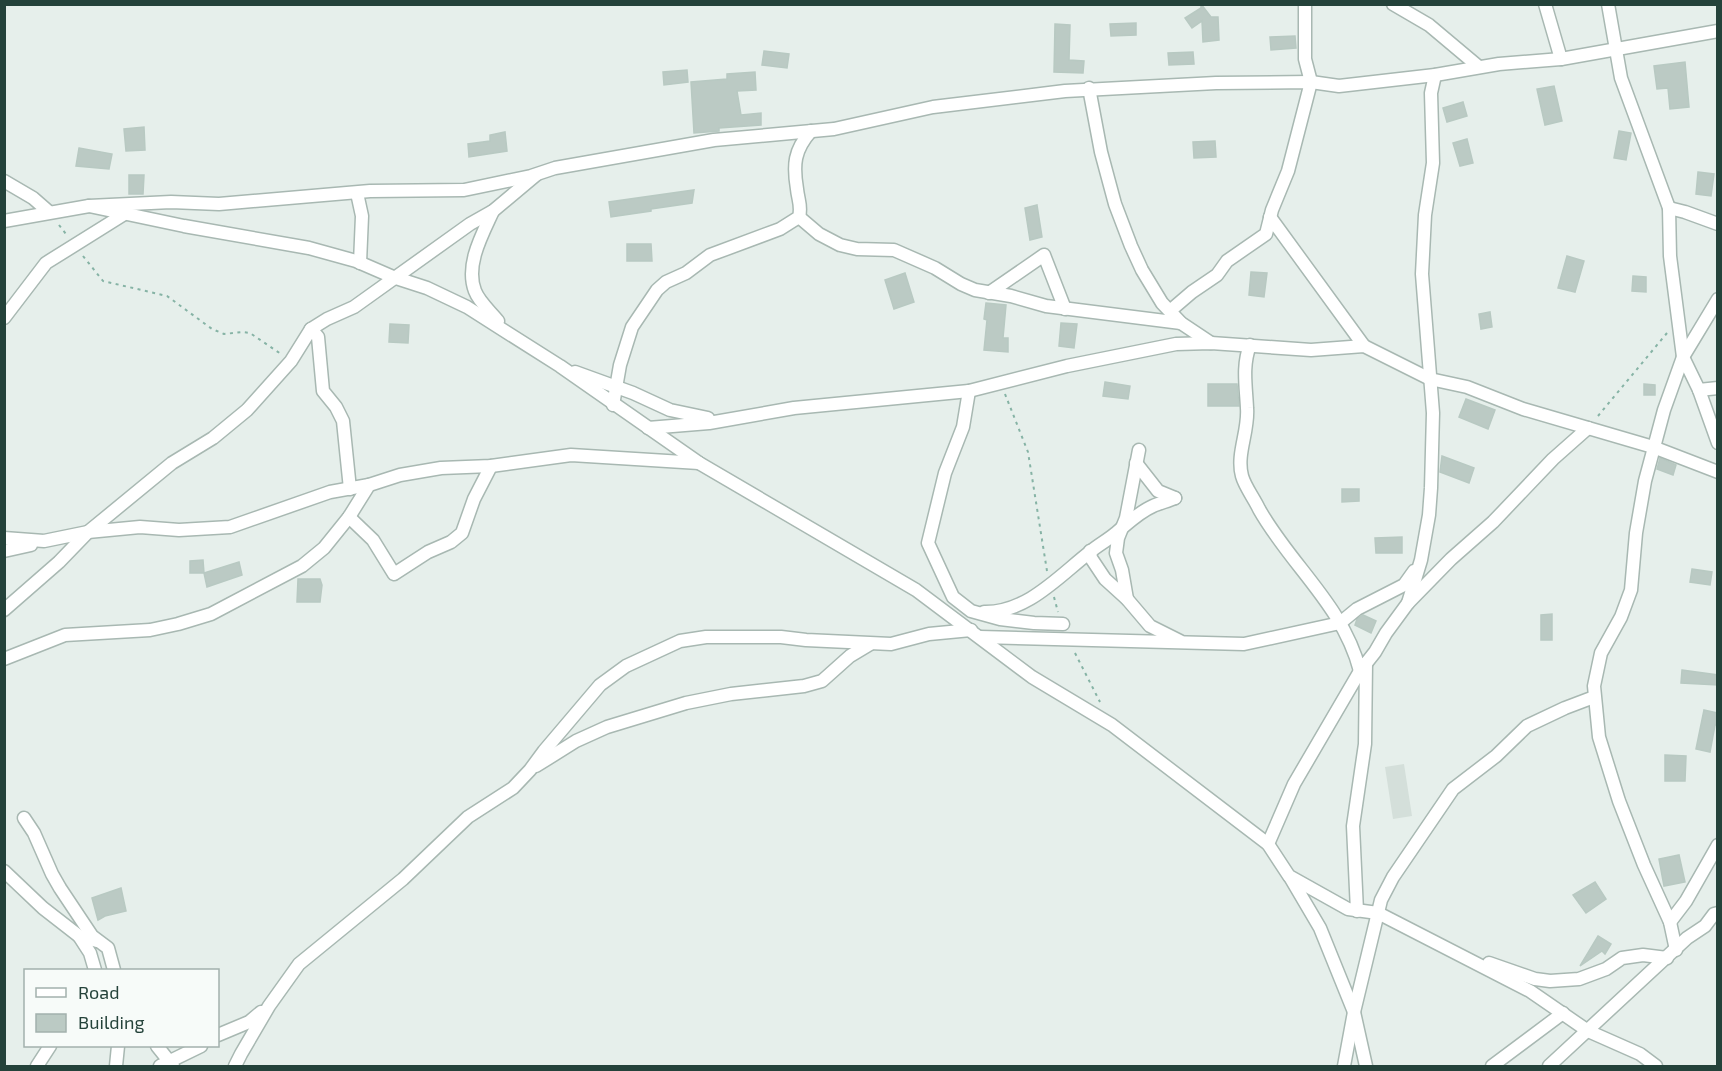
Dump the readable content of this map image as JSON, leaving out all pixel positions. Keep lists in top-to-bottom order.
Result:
{
  "legend": ["Road", "Building"]
}
